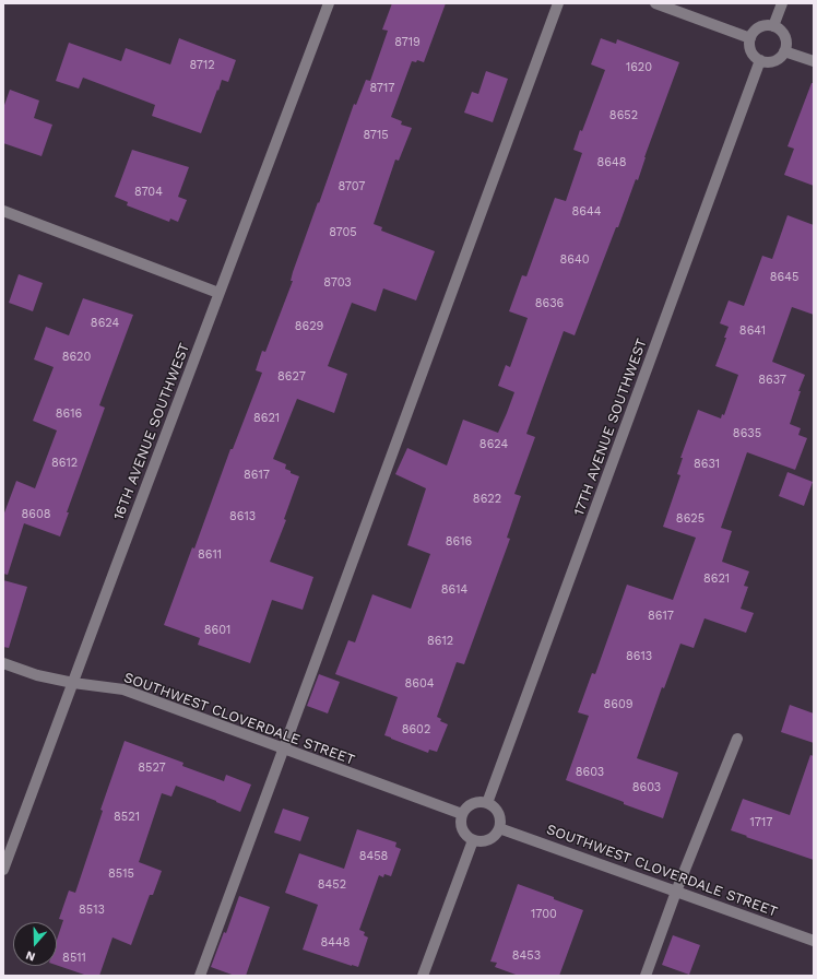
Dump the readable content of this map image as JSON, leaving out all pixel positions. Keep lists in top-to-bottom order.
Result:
{
  "streets": {
    "street": ["17TH AVENUE SOUTHWEST", "16TH AVENUE SOUTHWEST", "SOUTHWEST CLOVERDALE STREET"]
  },
  "crossings": [
    ["17TH AVENUE SOUTHWEST", "SOUTHWEST CLOVERDALE STREET"],
    ["16TH AVENUE SOUTHWEST", "SOUTHWEST CLOVERDALE STREET"]
  ],
  "house_numbers": [
    "8719",
    "8712",
    "1620",
    "8717",
    "8652",
    "8715",
    "8648",
    "8707",
    "8704",
    "8644",
    "8705",
    "8640",
    "8645",
    "8703",
    "8636",
    "8624",
    "8629",
    "8641",
    "8620",
    "8627",
    "8637",
    "8616",
    "8621",
    "8635",
    "8624",
    "8612",
    "8631",
    "8617",
    "8622",
    "8608",
    "8613",
    "8625",
    "8616",
    "8611",
    "8621",
    "8614",
    "8617",
    "8601",
    "8612",
    "8613",
    "8604",
    "8609",
    "8602",
    "8527",
    "8603",
    "8603",
    "8521",
    "1717",
    "8458",
    "8515",
    "8452",
    "8513",
    "1700",
    "8448",
    "8453",
    "8511"
  ],
  "north": "bottom"
}
